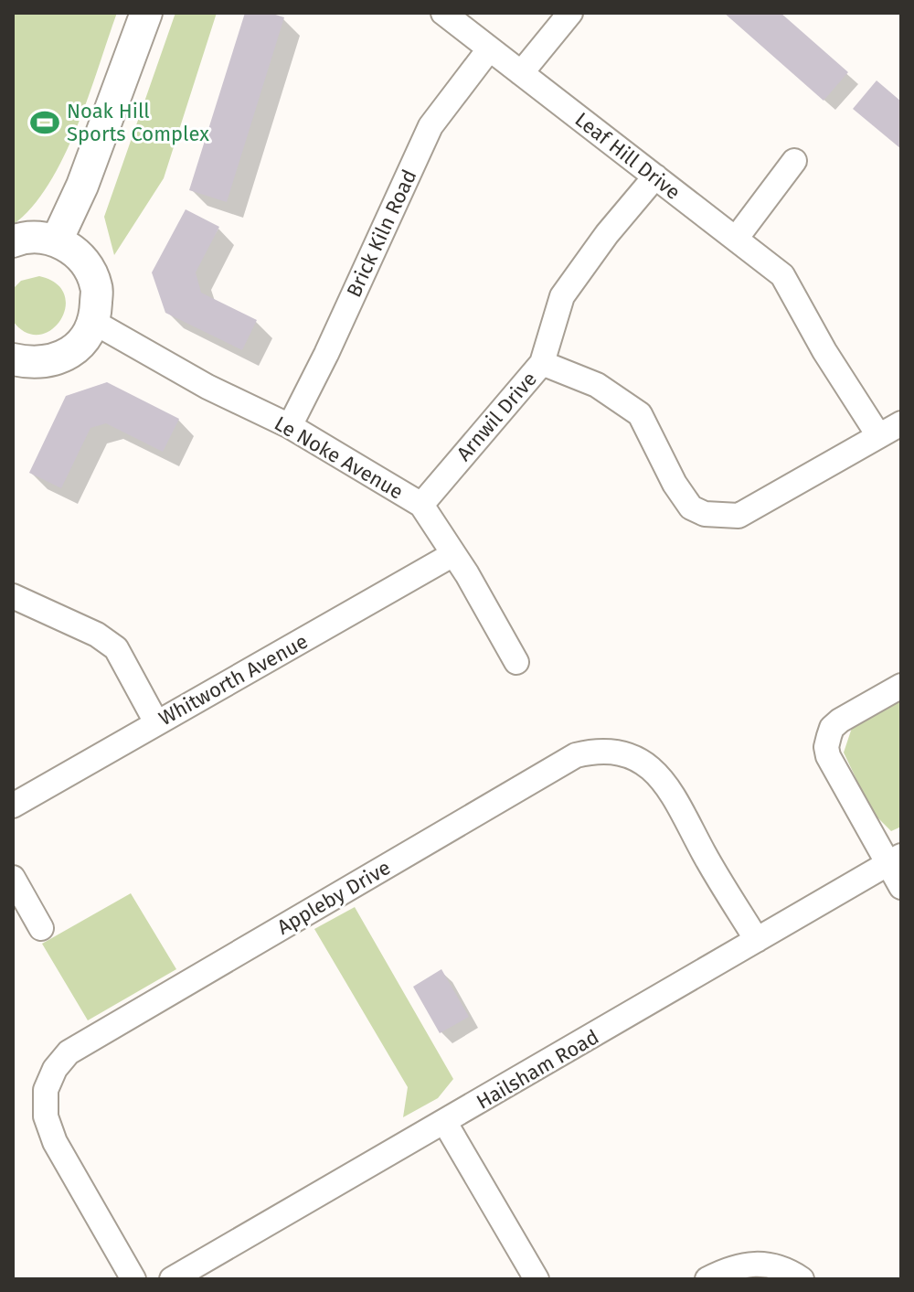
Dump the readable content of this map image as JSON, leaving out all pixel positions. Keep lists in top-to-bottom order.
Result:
{
  "streets": {
    "street": [
      "Leaf Hill Drive",
      "Brick Kiln Road",
      "Arnwil Drive",
      "Le Noke Avenue",
      "Whitworth Avenue",
      "Appleby Drive",
      "Hailsham Road"
    ]
  },
  "crossings": [
    ["Leaf Hill Drive", "Brick Kiln Road"],
    ["Leaf Hill Drive", "Arnwil Drive"],
    ["Brick Kiln Road", "Le Noke Avenue"],
    ["Arnwil Drive", "Le Noke Avenue"],
    ["Le Noke Avenue", "Whitworth Avenue"],
    ["Appleby Drive", "Hailsham Road"]
  ],
  "places": {
    "sports": ["Noak Hill Sports Complex"]
  }
}
